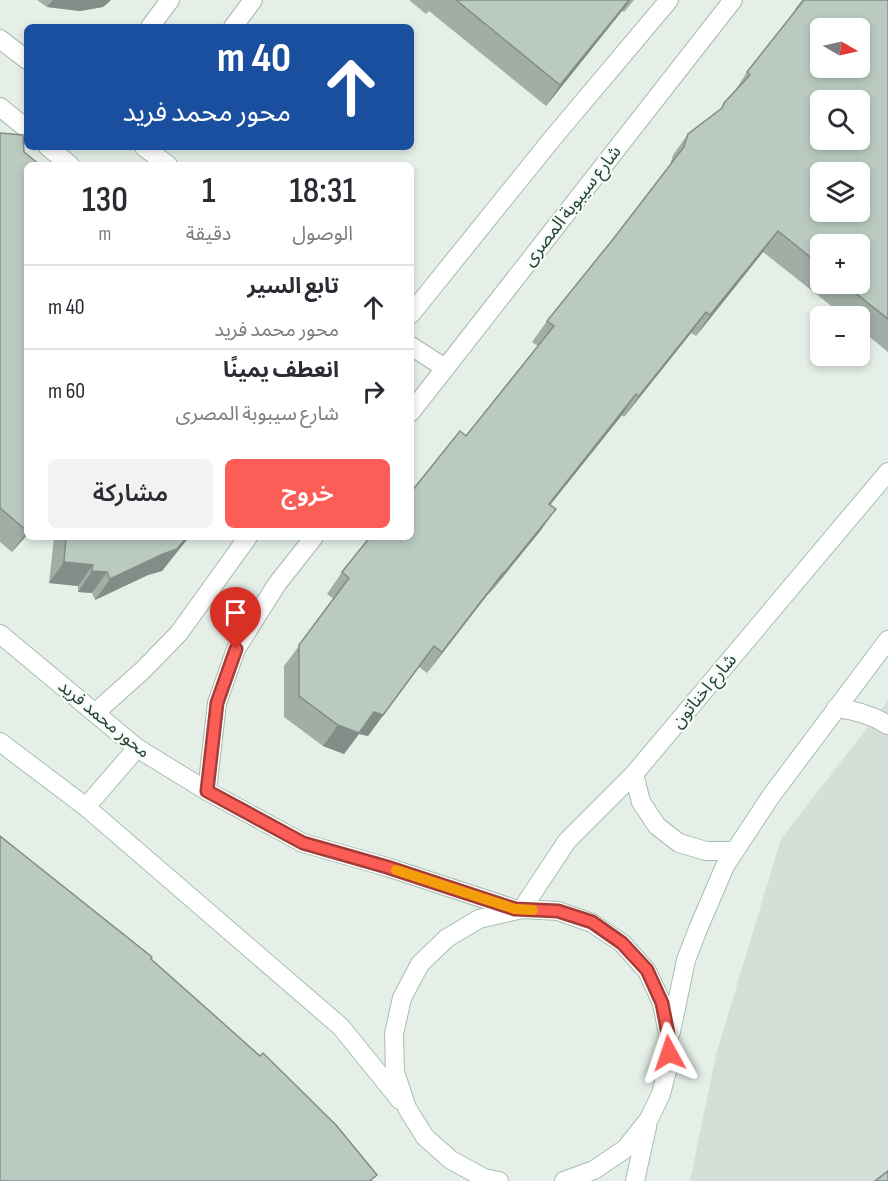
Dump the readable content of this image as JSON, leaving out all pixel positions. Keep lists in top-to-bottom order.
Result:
{
  "streets": {
    "main road": ["شارع سيبوبة المصرى", "شارع اخناتون", "محور محمد فريد"]
  },
  "crossings": [
    ["شارع اخناتون", "محور محمد فريد"]
  ],
  "north": "right",
  "page": {
    "map_buttons": ["+", "−"],
    "turn": ["40 m", "محور محمد فريد"],
    "eta": [
      "18:31",
      "الوصول",
      "1",
      "دقيقة",
      "130",
      "m"
    ],
    "list": [
      {
        "name": "تابع السير",
        "note": "محور محمد فريد",
        "value": "40 m"
      },
      {
        "name": "انعطف يمينًا",
        "note": "شارع سيبوبة المصرى",
        "value": "60 m"
      }
    ],
    "buttons": ["خروج", "مشاركة"]
  }
}
